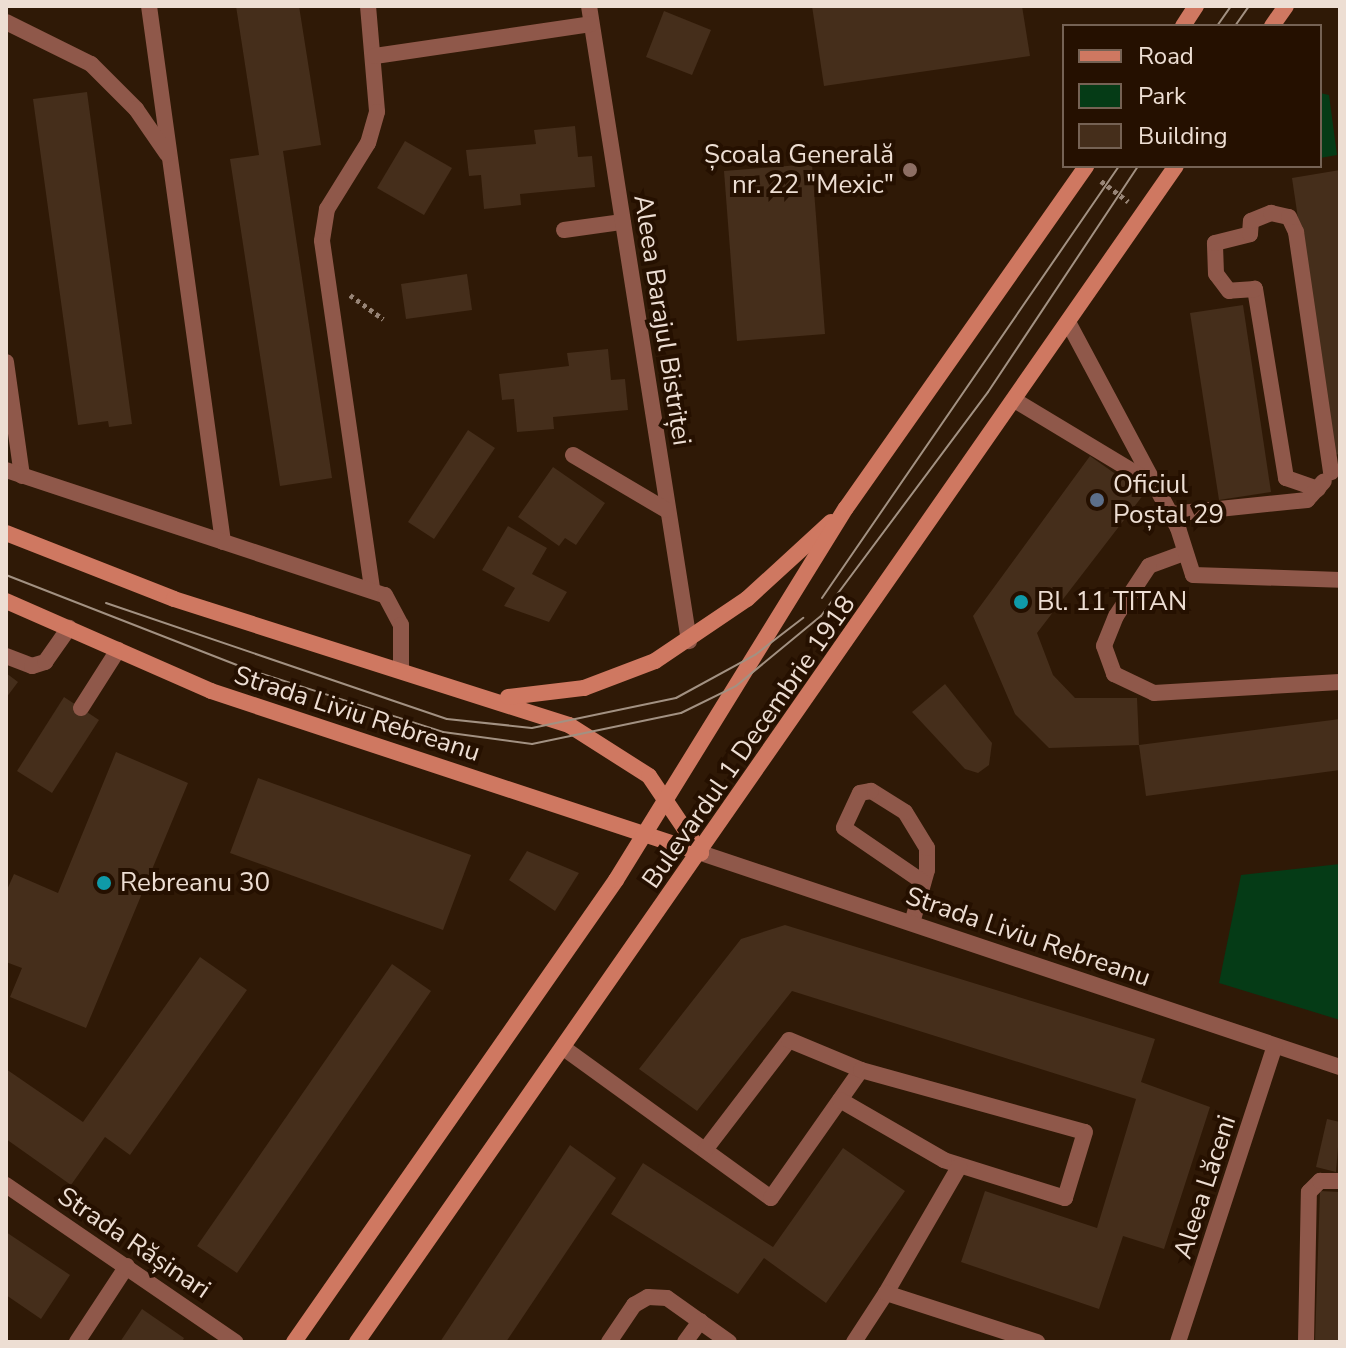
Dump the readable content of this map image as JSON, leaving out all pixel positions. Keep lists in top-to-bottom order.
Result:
{
  "streets": {
    "main road": ["Strada Liviu Rebreanu", "Bulevardul 1 Decembrie 1918"],
    "street": ["Aleea Barajul Bistriței", "Aleea Lăceni", "Strada Rășinari"]
  },
  "crossings": [
    ["Strada Liviu Rebreanu", "Bulevardul 1 Decembrie 1918"],
    ["Strada Liviu Rebreanu", "Aleea Lăceni"]
  ],
  "places": [
    "Școala Generală nr. 22 \"Mexic\"",
    "Oficiul Poștal 29",
    "Bl. 11 TITAN",
    "Rebreanu 30"
  ],
  "legend": ["Road", "Park", "Building"]
}
